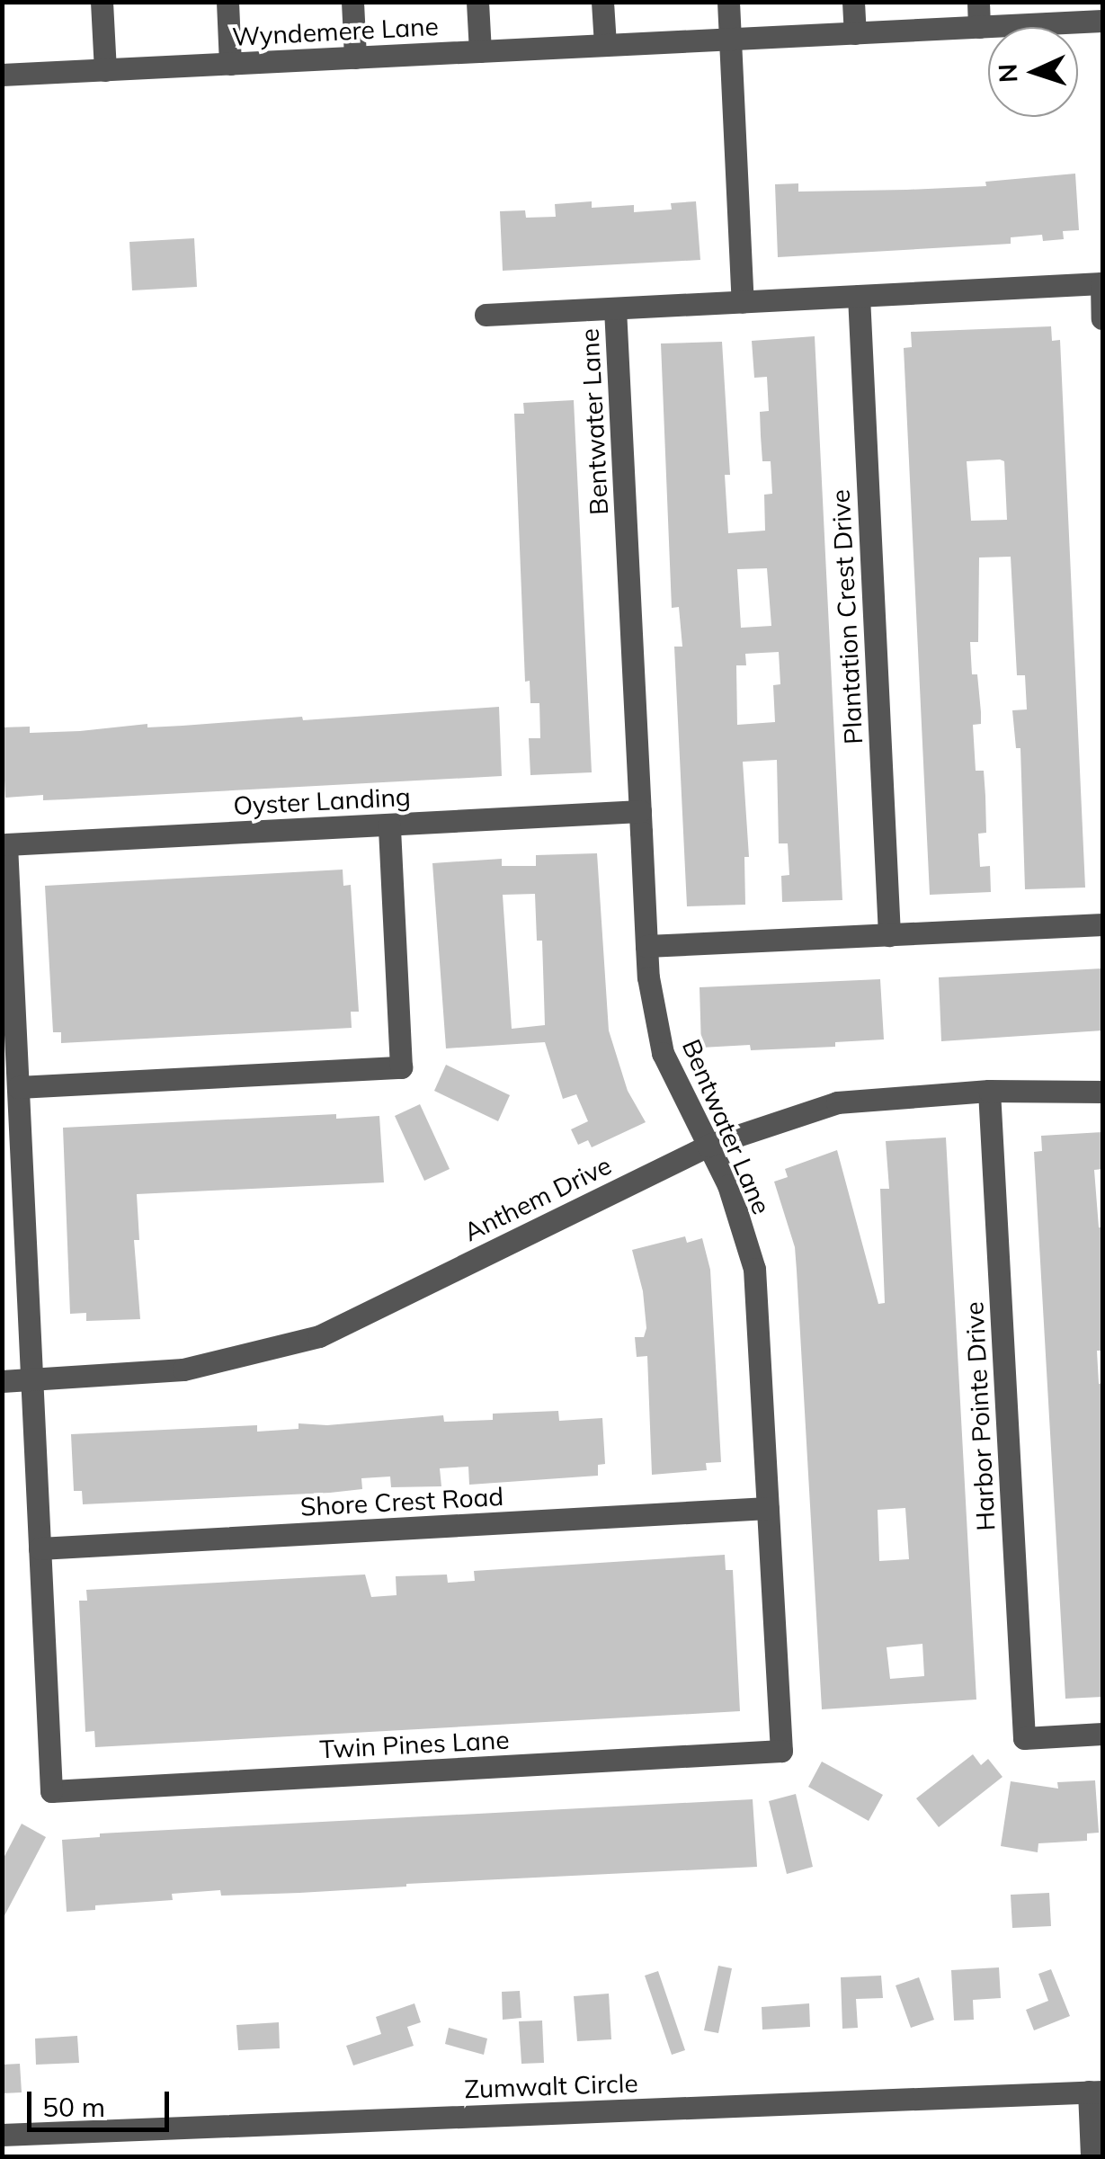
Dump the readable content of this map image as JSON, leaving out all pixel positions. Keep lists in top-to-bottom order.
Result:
{
  "streets": {
    "street": [
      "Wyndemere Lane",
      "Bentwater Lane",
      "Plantation Crest Drive",
      "Oyster Landing",
      "Anthem Drive",
      "Harbor Pointe Drive",
      "Shore Crest Road",
      "Twin Pines Lane",
      "Zumwalt Circle"
    ]
  },
  "crossings": [
    ["Bentwater Lane", "Oyster Landing"],
    ["Bentwater Lane", "Anthem Drive"],
    ["Bentwater Lane", "Shore Crest Road"],
    ["Bentwater Lane", "Twin Pines Lane"],
    ["Anthem Drive", "Harbor Pointe Drive"],
    ["Shore Crest Road", "Twin Pines Lane"]
  ],
  "scale_bar": "50 m",
  "north": "left"
}
